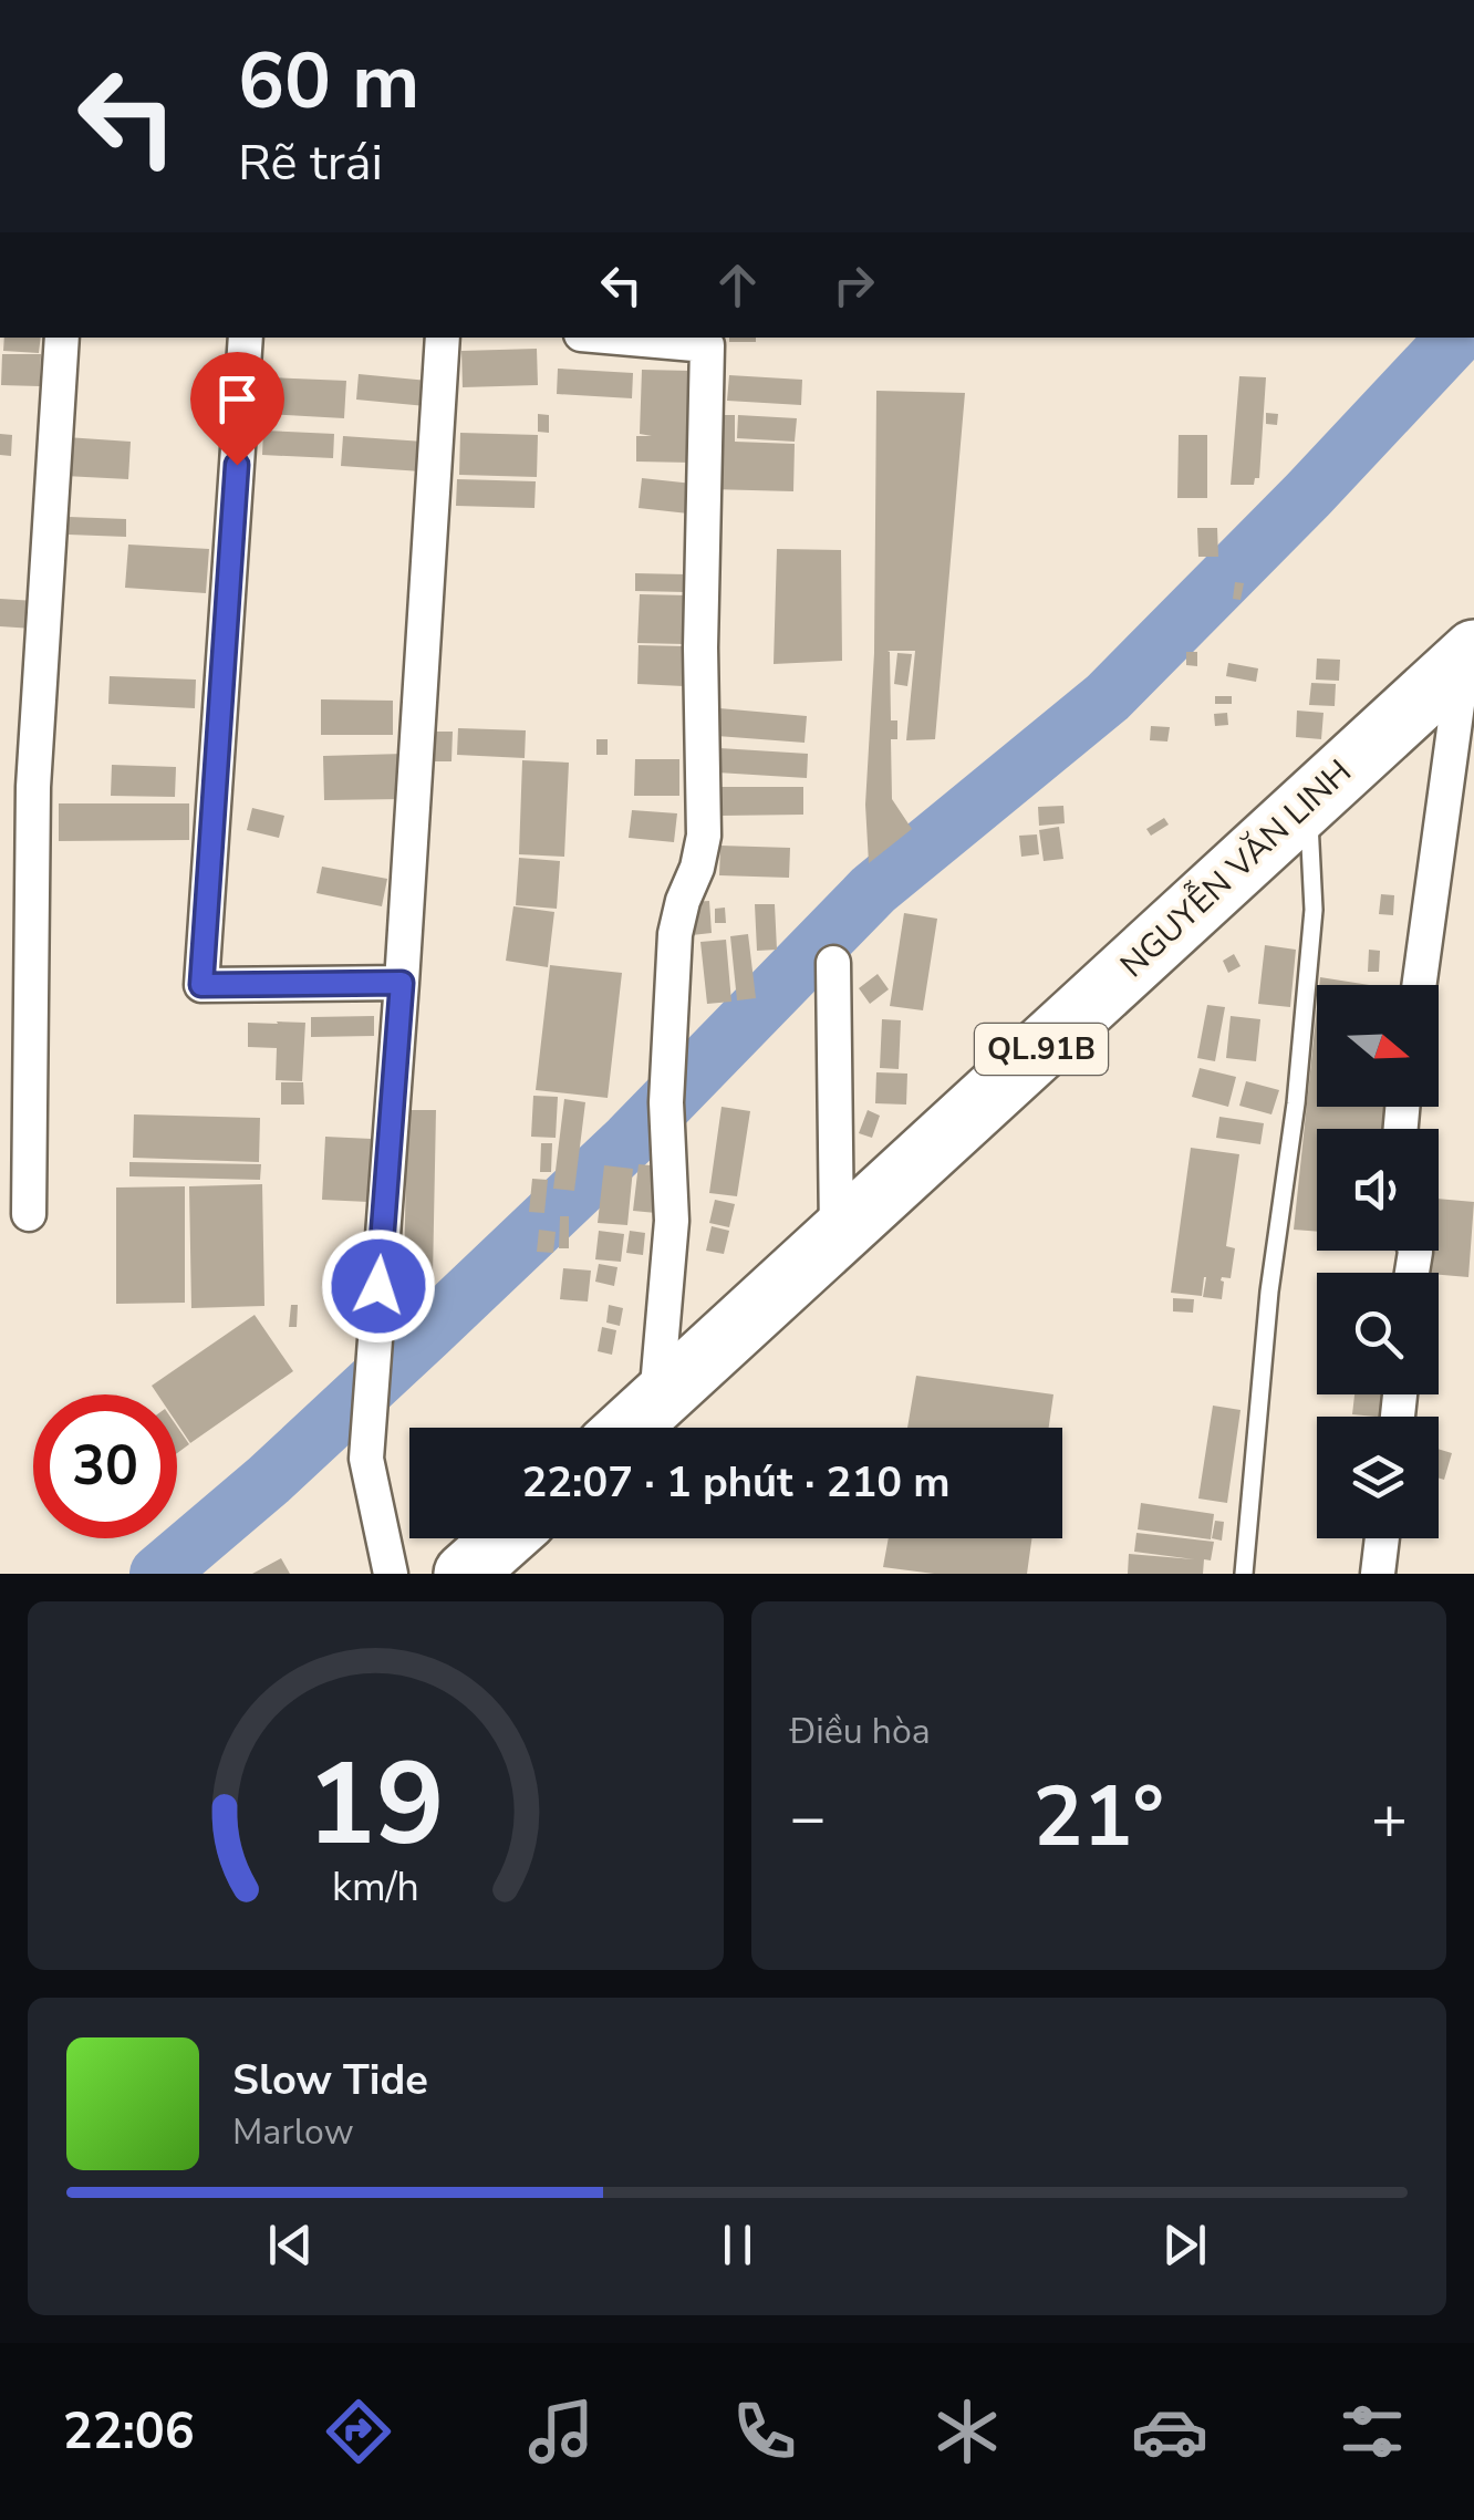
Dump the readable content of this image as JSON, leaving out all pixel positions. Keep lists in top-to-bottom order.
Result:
{
  "streets": {
    "highway": ["NGUYỄN VĂN LINH", "QL.91B"]
  },
  "north": "right",
  "page": {
    "turn": ["60 m", "Rẽ trái"],
    "limit": "30",
    "trip": "22:07 · 1 phút · 210 m",
    "tile": "Điều hòa",
    "heat": ["−", "21°", "+"],
    "song": ["Slow Tide", "Marlow"],
    "tabs": "22:06",
    "gauge": ["19", "km/h"]
  }
}
